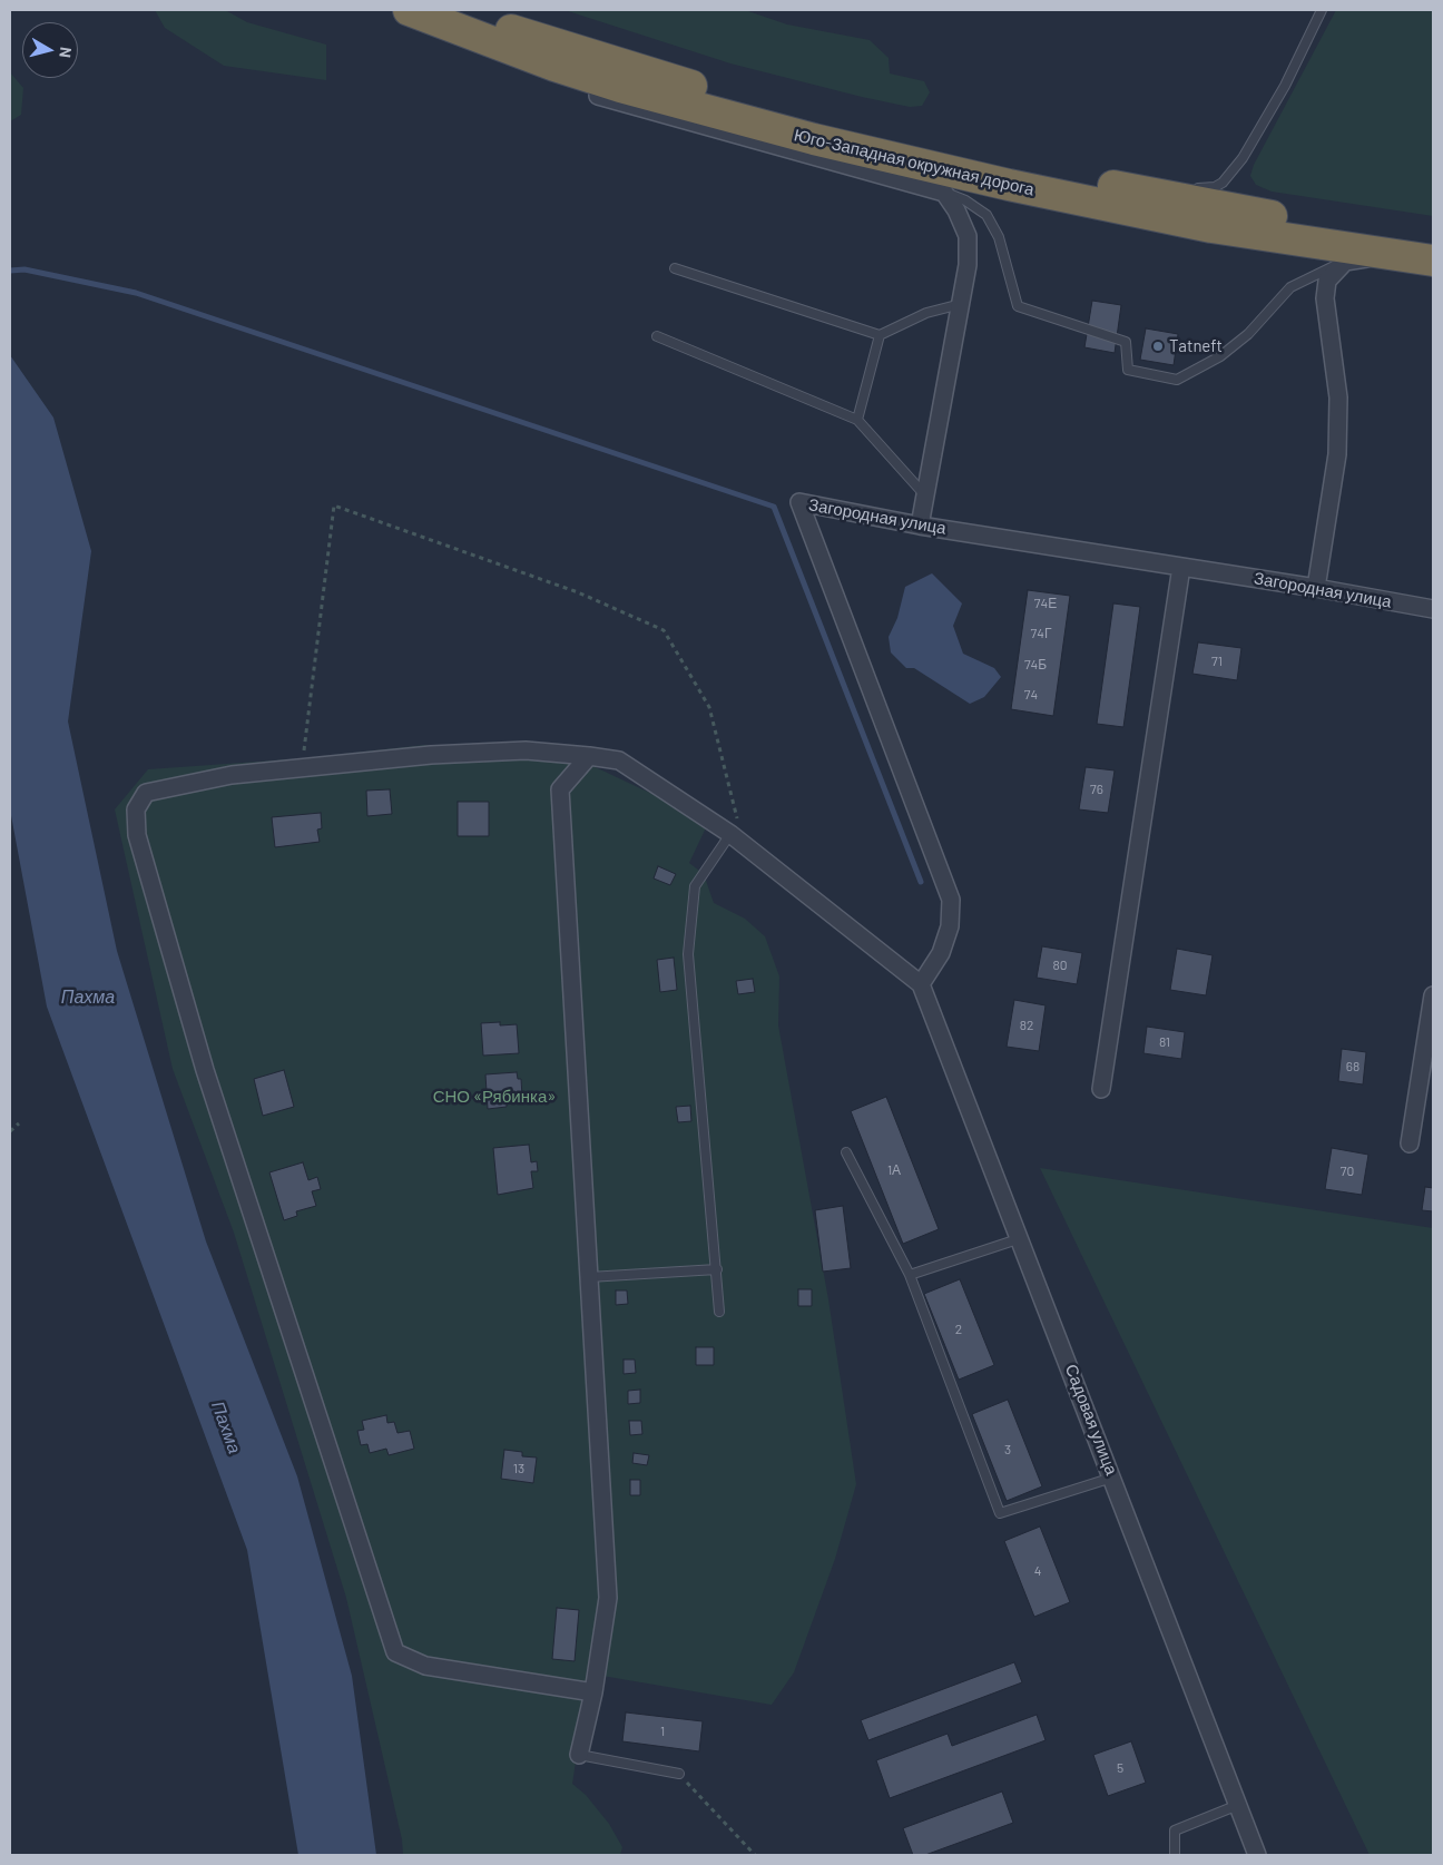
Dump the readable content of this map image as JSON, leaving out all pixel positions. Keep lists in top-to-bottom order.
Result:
{
  "streets": {
    "highway": ["Юго-Западная окружная дорога"],
    "street": ["Загородная улица", "Садовая улица"]
  },
  "crossings": [
    ["Загородная улица", "Садовая улица"]
  ],
  "water": ["Пахма"],
  "parks": ["СНО «Рябинка»"],
  "places": ["Tatneft"],
  "house_numbers": [
    "74Е",
    "74Г",
    "71",
    "74Б",
    "74",
    "76",
    "80",
    "82",
    "81",
    "68",
    "1А",
    "70",
    "2",
    "3",
    "13",
    "4",
    "1",
    "5"
  ],
  "north": "right"
}
